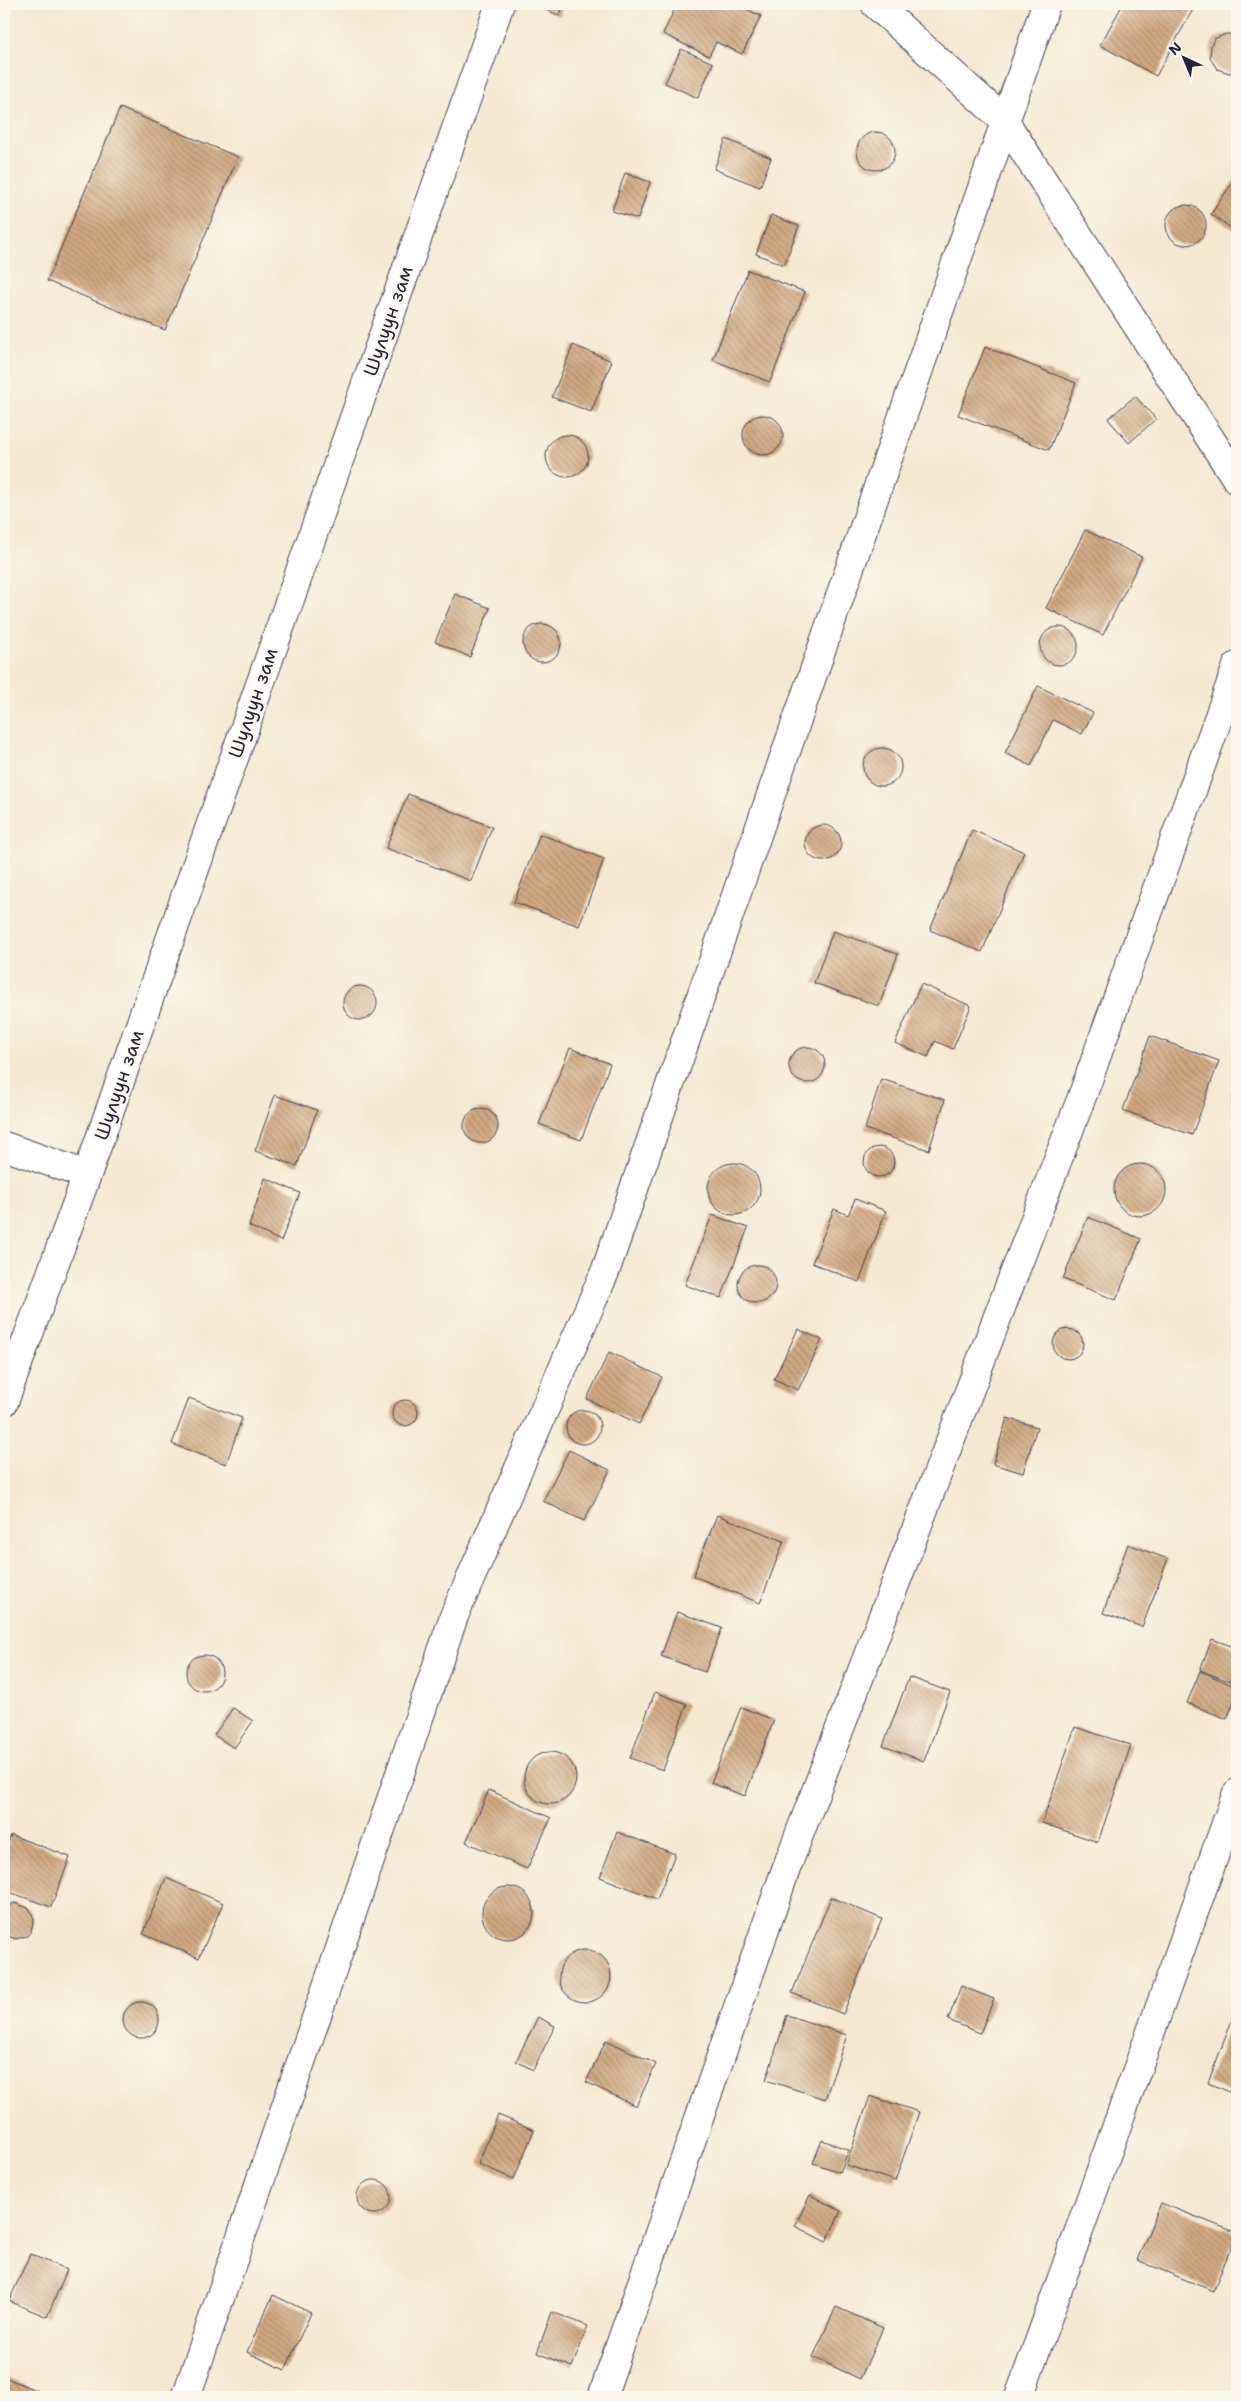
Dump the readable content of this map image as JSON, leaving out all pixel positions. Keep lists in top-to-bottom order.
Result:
{
  "streets": {
    "street": ["Шулуун зам"]
  },
  "north": "top left"
}
